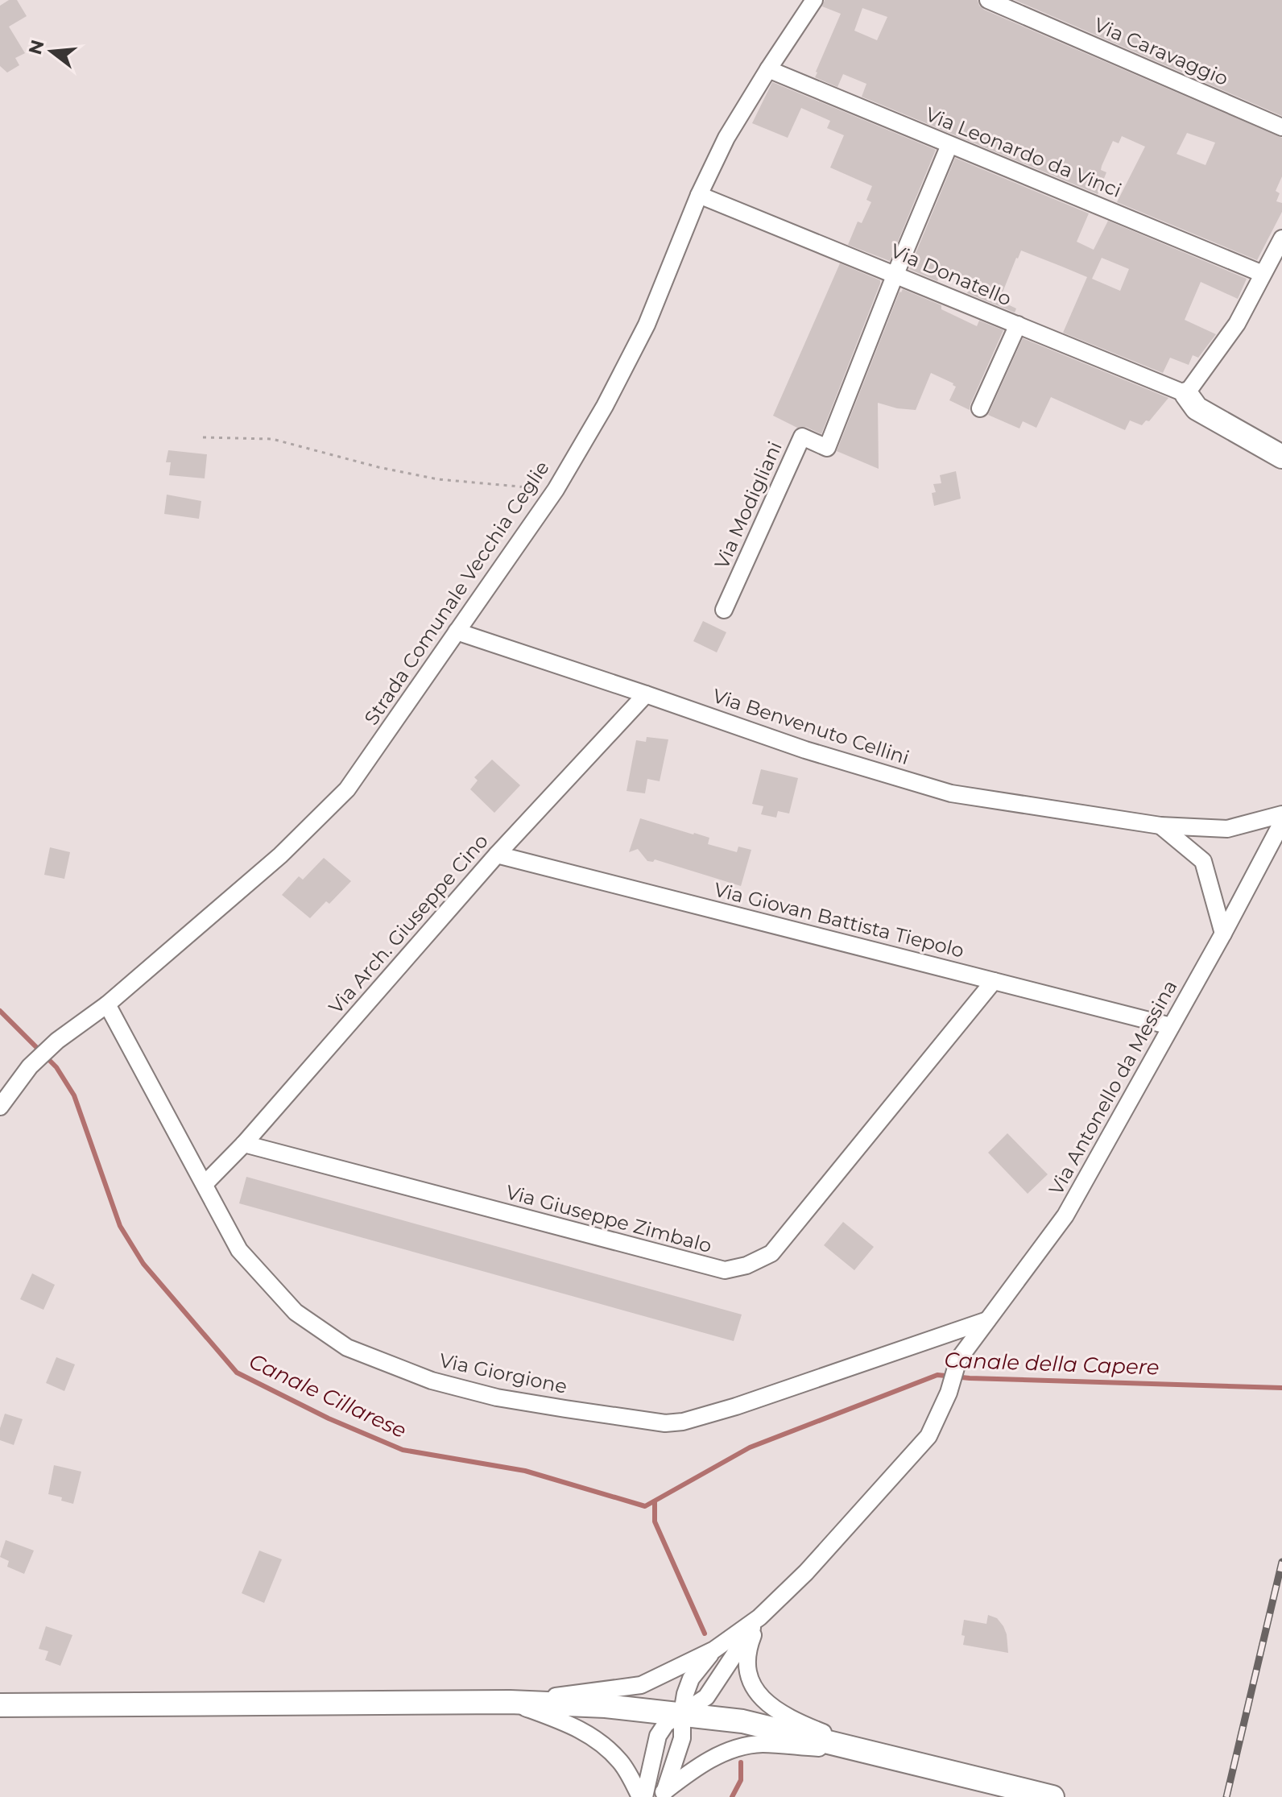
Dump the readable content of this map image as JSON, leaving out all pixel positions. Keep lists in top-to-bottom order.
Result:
{
  "streets": {
    "street": [
      "Via Caravaggio",
      "Via Leonardo da Vinci",
      "Via Donatello",
      "Via Modigliani",
      "Strada Comunale Vecchia Ceglie",
      "Via Benvenuto Cellini",
      "Via Giovan Battista Tiepolo",
      "Via Arch. Giuseppe Cino",
      "Via Antonello da Messina",
      "Via Giuseppe Zimbalo",
      "Via Giorgione"
    ]
  },
  "crossings": [
    ["Via Leonardo da Vinci", "Strada Comunale Vecchia Ceglie"],
    ["Via Donatello", "Via Modigliani"],
    ["Via Donatello", "Strada Comunale Vecchia Ceglie"],
    ["Strada Comunale Vecchia Ceglie", "Via Benvenuto Cellini"],
    ["Strada Comunale Vecchia Ceglie", "Via Giorgione"],
    ["Via Benvenuto Cellini", "Via Arch. Giuseppe Cino"],
    ["Via Giovan Battista Tiepolo", "Via Arch. Giuseppe Cino"],
    ["Via Giovan Battista Tiepolo", "Via Antonello da Messina"],
    ["Via Giovan Battista Tiepolo", "Via Giuseppe Zimbalo"],
    ["Via Arch. Giuseppe Cino", "Via Giuseppe Zimbalo"],
    ["Via Arch. Giuseppe Cino", "Via Giorgione"],
    ["Via Antonello da Messina", "Via Giorgione"]
  ],
  "water": ["Canale della Capere", "Canale Cillarese"],
  "north": "left"
}
